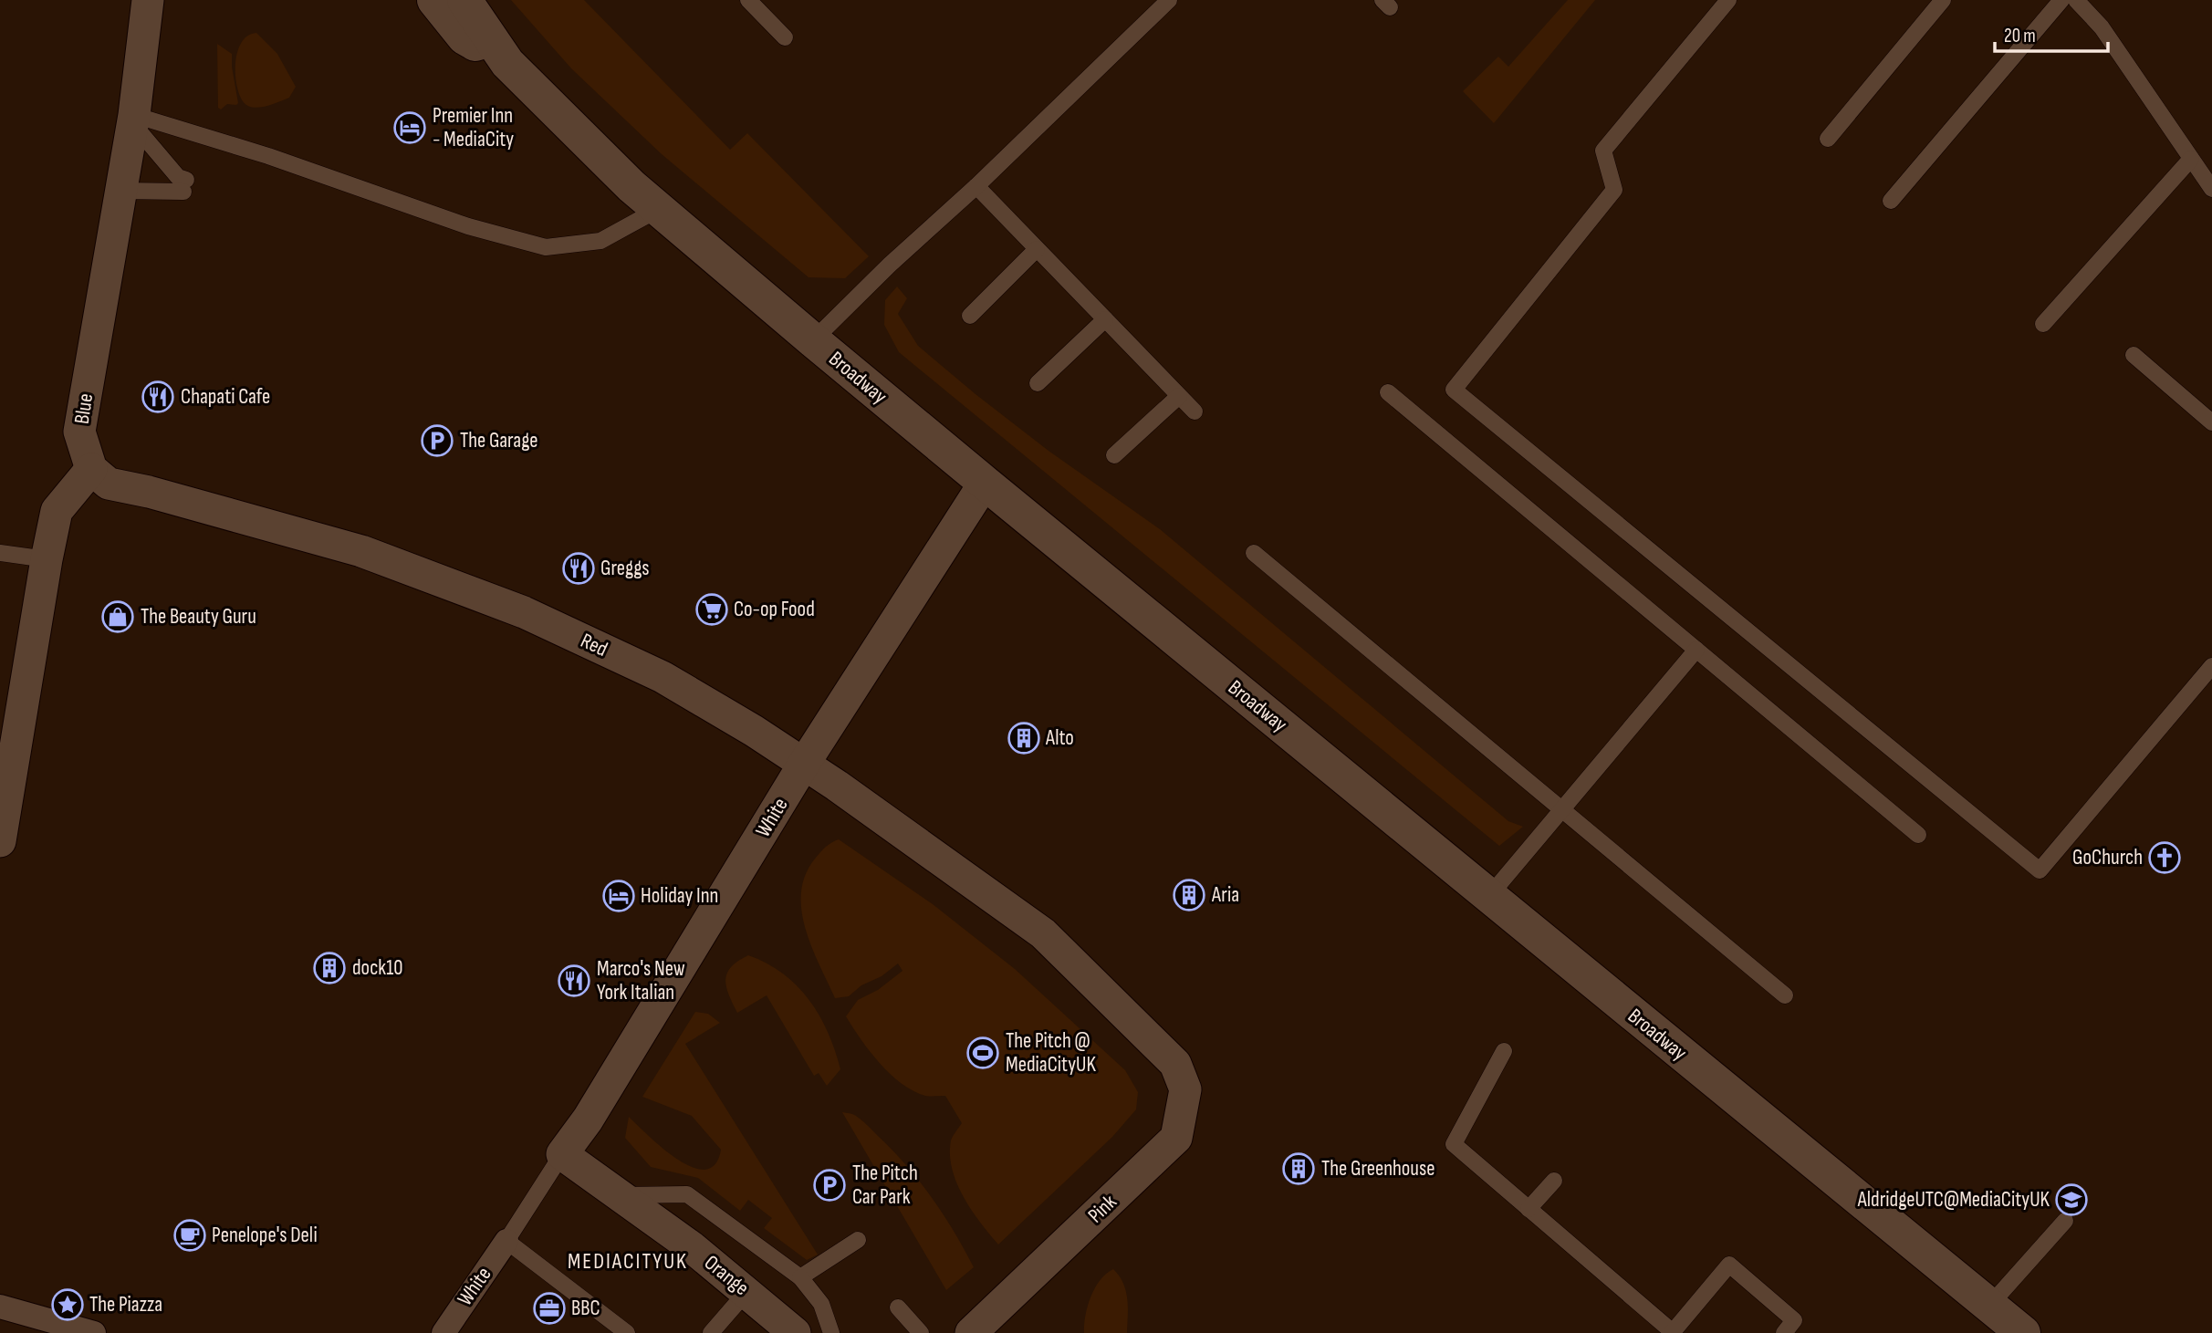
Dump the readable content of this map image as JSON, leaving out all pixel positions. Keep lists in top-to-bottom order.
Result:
{
  "streets": {
    "street": [
      "Broadway",
      "Blue",
      "Red",
      "White",
      "Pink",
      "Orange"
    ]
  },
  "crossings": [
    ["Broadway", "White"],
    ["Blue", "Red"],
    ["Red", "White"],
    ["Red", "Pink"],
    ["White", "Orange"]
  ],
  "districts": ["MEDIACITYUK"],
  "places": {
    "hotel": ["Premier Inn - MediaCity", "Holiday Inn"],
    "restaurant": ["Chapati Cafe", "Greggs", "Marco's New York Italian"],
    "parking": ["The Garage", "The Pitch Car Park"],
    "supermarket": ["Co-op Food"],
    "shop": ["The Beauty Guru"],
    "building": [
      "Alto",
      "Aria",
      "dock10",
      "The Greenhouse"
    ],
    "church": ["GoChurch"],
    "sports": ["The Pitch @ MediaCityUK"],
    "school or university": ["AldridgeUTC@MediaCityUK"],
    "cafe": ["Penelope's Deli"],
    "place": ["The Piazza"],
    "office": ["BBC"]
  },
  "scale_bar": "20 m"
}
